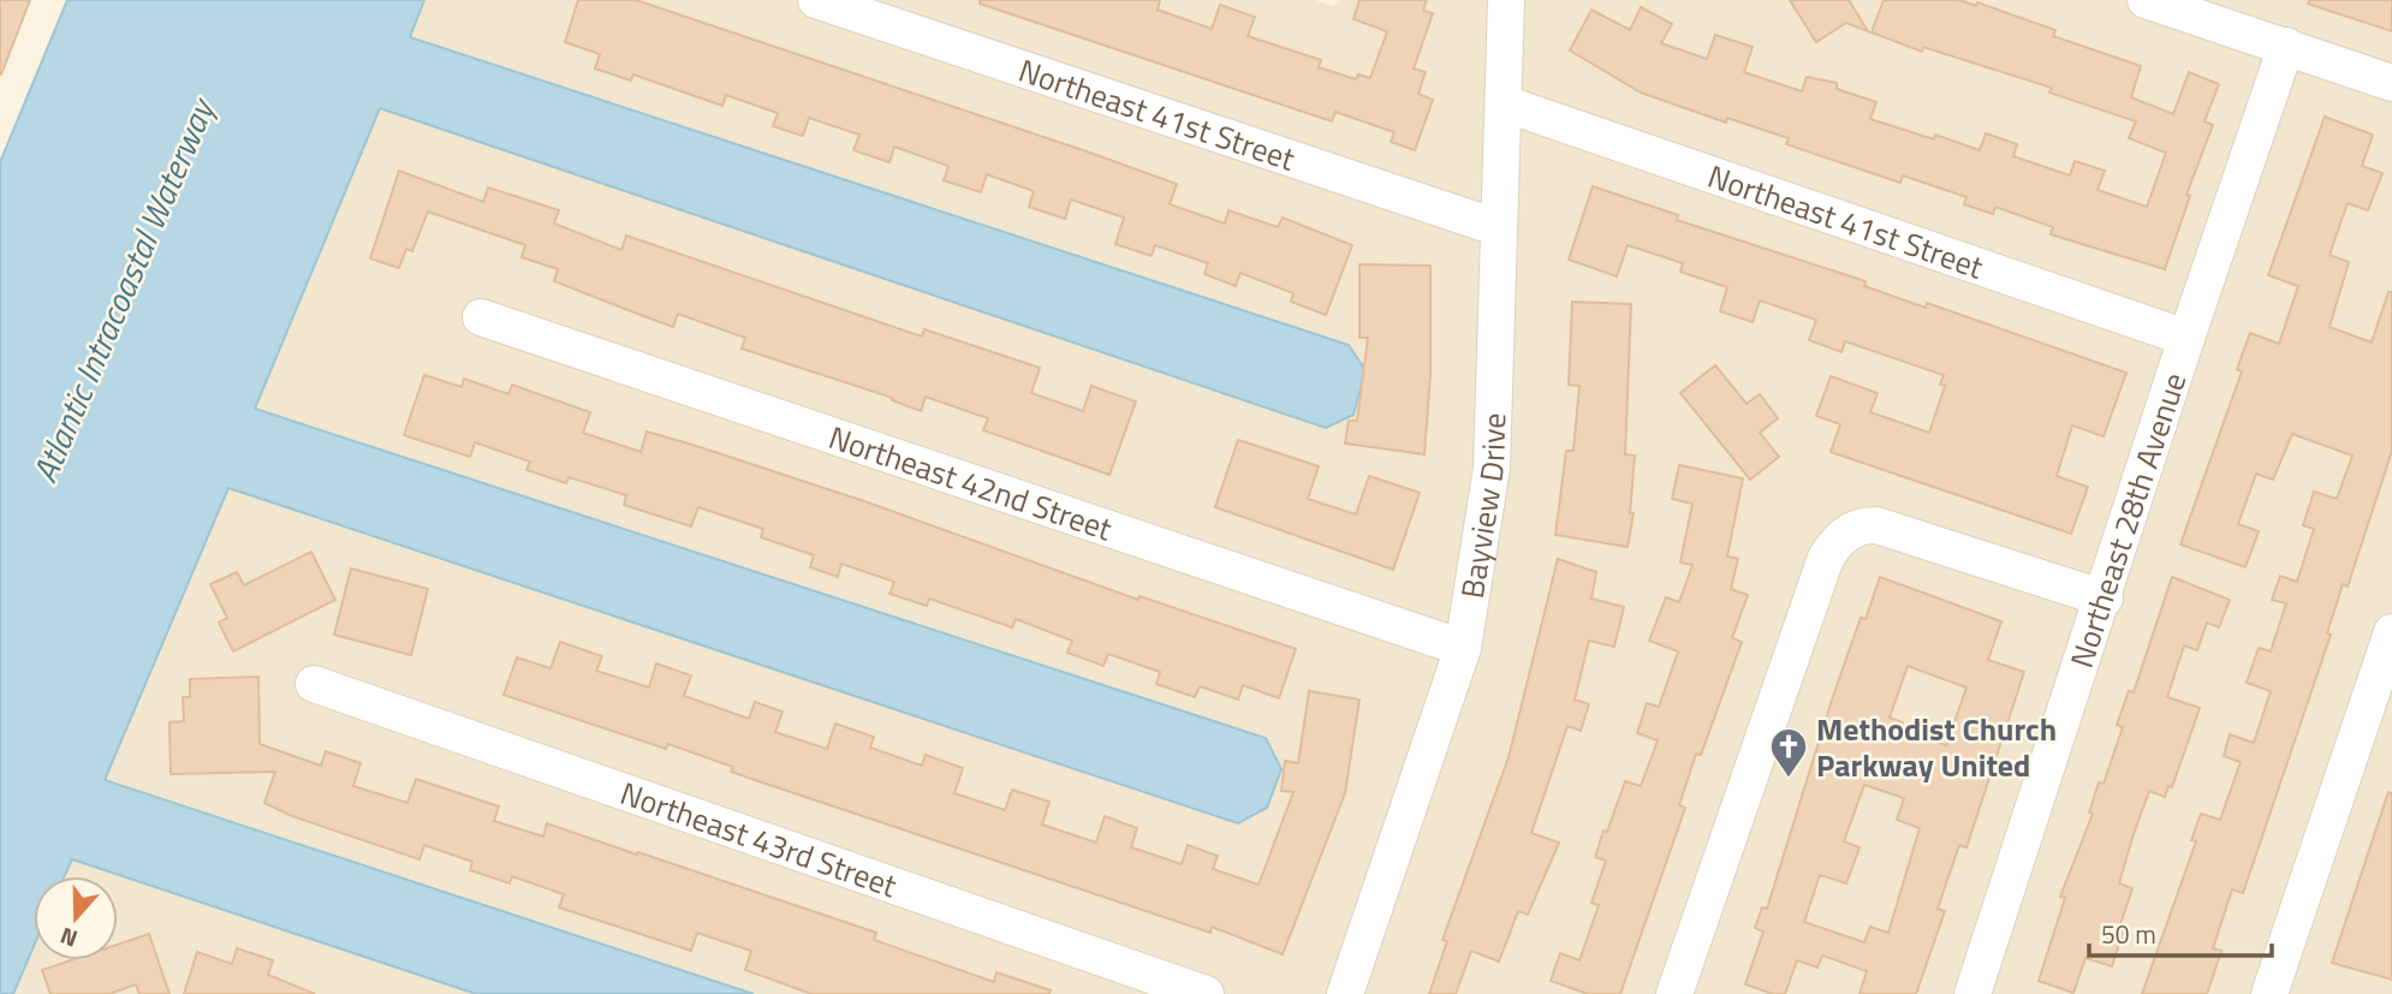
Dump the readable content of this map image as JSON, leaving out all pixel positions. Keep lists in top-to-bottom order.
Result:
{
  "streets": {
    "street": [
      "Northeast 41st Street",
      "Northeast 42nd Street",
      "Bayview Drive",
      "Northeast 28th Avenue",
      "Northeast 43rd Street"
    ]
  },
  "crossings": [
    ["Northeast 41st Street", "Bayview Drive"],
    ["Northeast 41st Street", "Northeast 28th Avenue"],
    ["Northeast 42nd Street", "Bayview Drive"]
  ],
  "water": ["Atlantic Intracoastal Waterway"],
  "places": {
    "church": ["Methodist Church Parkway United"]
  },
  "scale_bar": "50 m",
  "north": "bottom"
}
